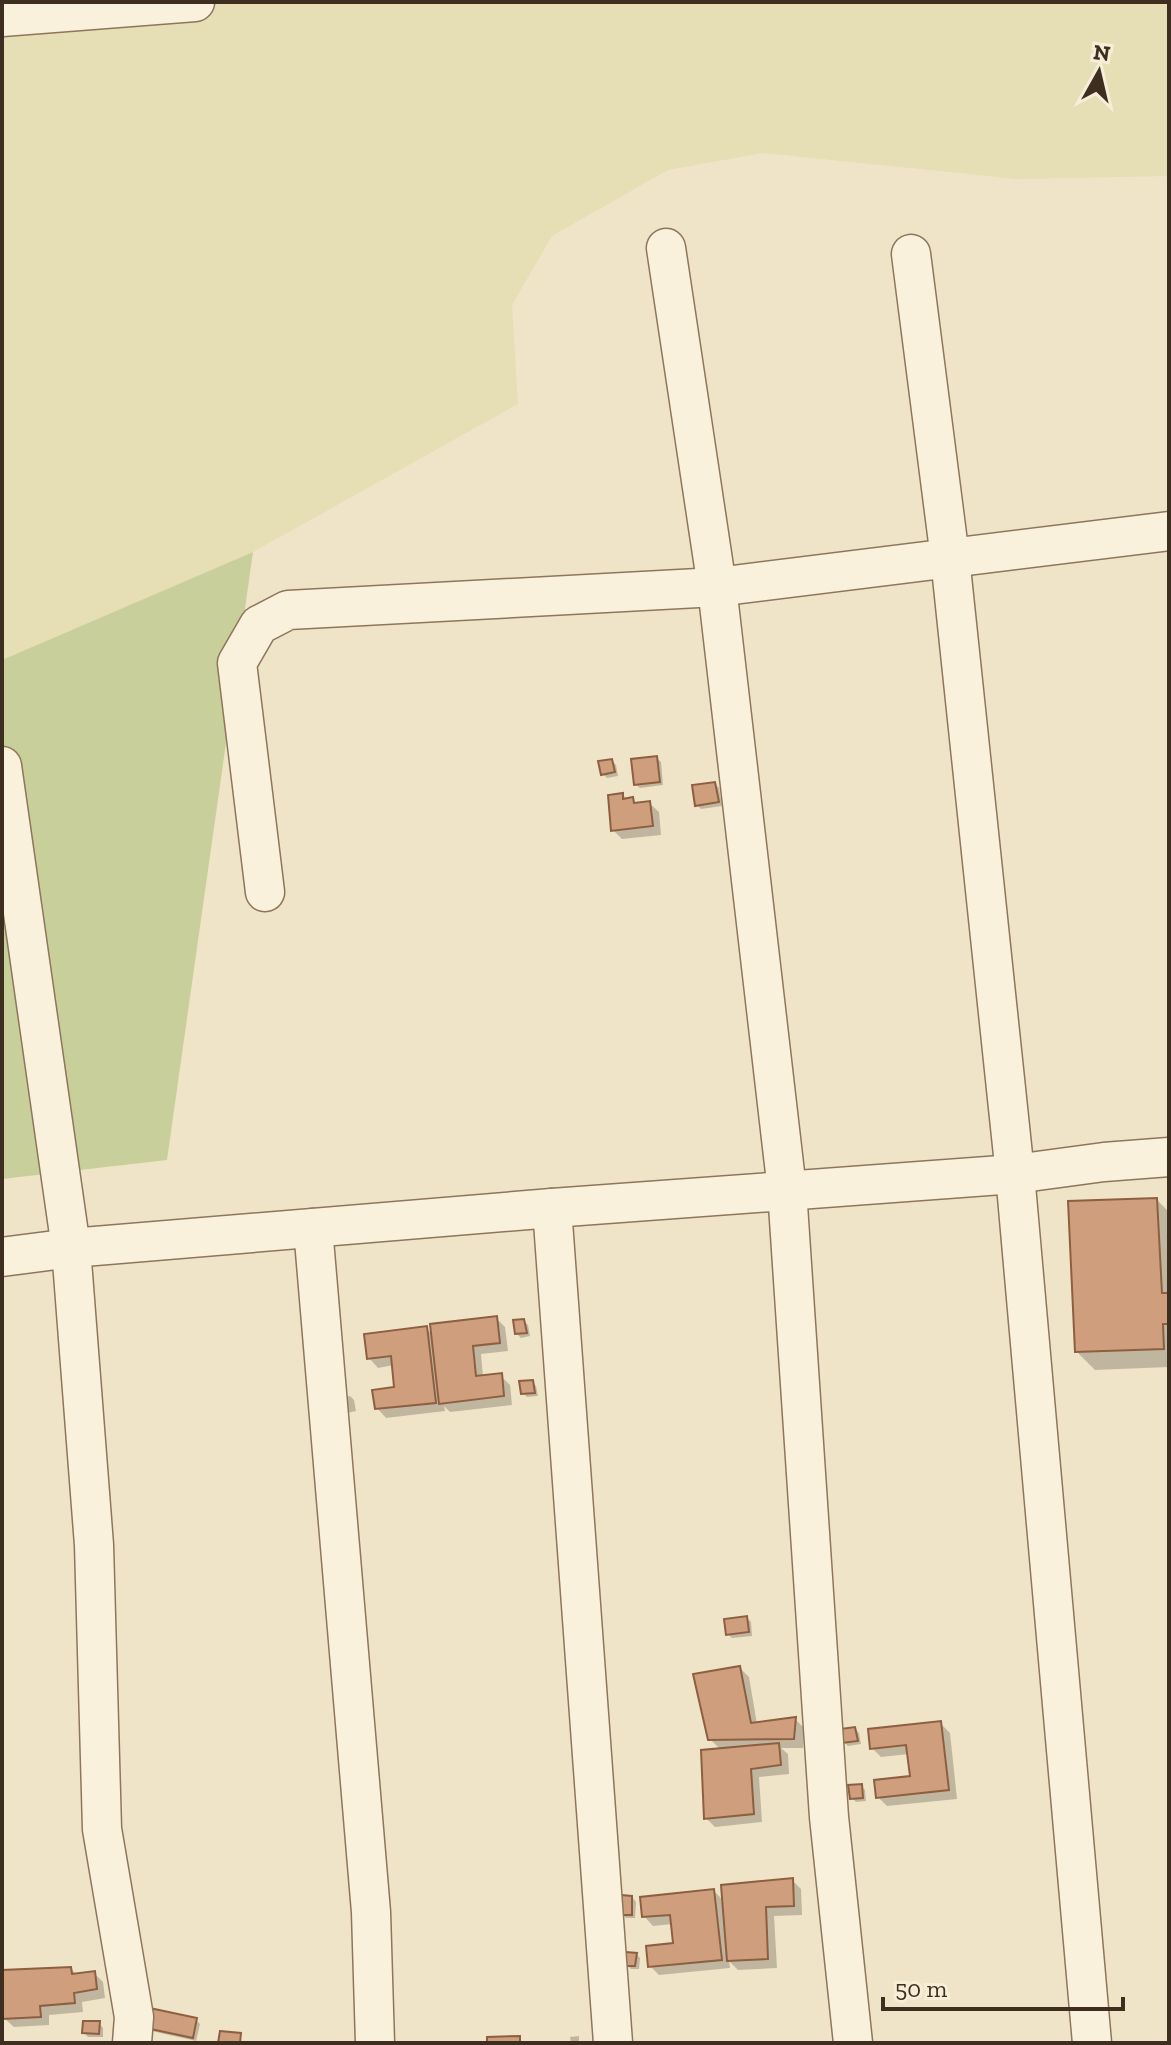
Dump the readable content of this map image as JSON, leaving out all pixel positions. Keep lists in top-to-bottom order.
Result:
{
  "scale_bar": "50 m",
  "north": "top"
}
